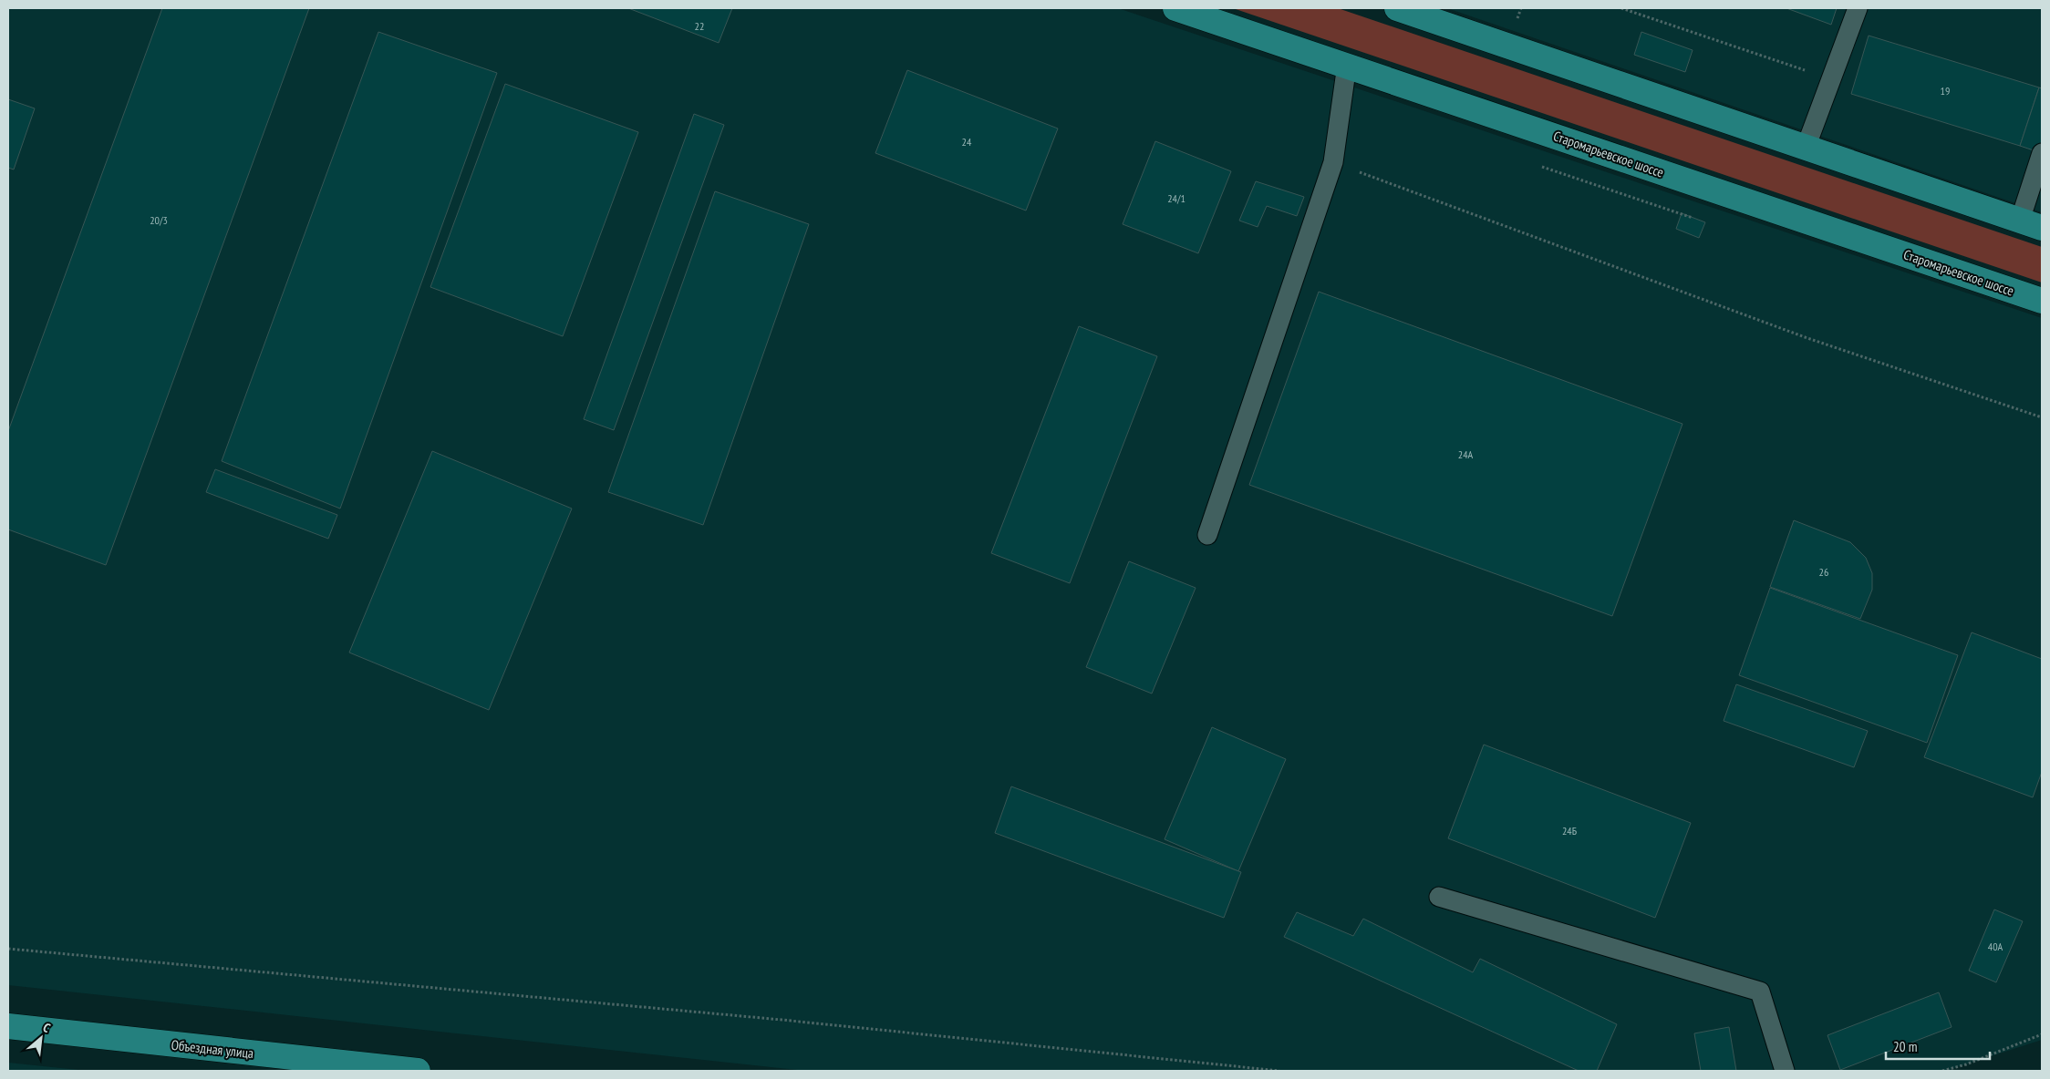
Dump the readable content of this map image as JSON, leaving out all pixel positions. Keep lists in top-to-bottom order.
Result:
{
  "streets": {
    "main road": ["Старомарьевское шоссе", "Объездная улица"]
  },
  "house_numbers": [
    "22",
    "19",
    "24",
    "24/1",
    "20/3",
    "24А",
    "26",
    "24Б",
    "40А"
  ],
  "scale_bar": "20 m",
  "north": "top right"
}
